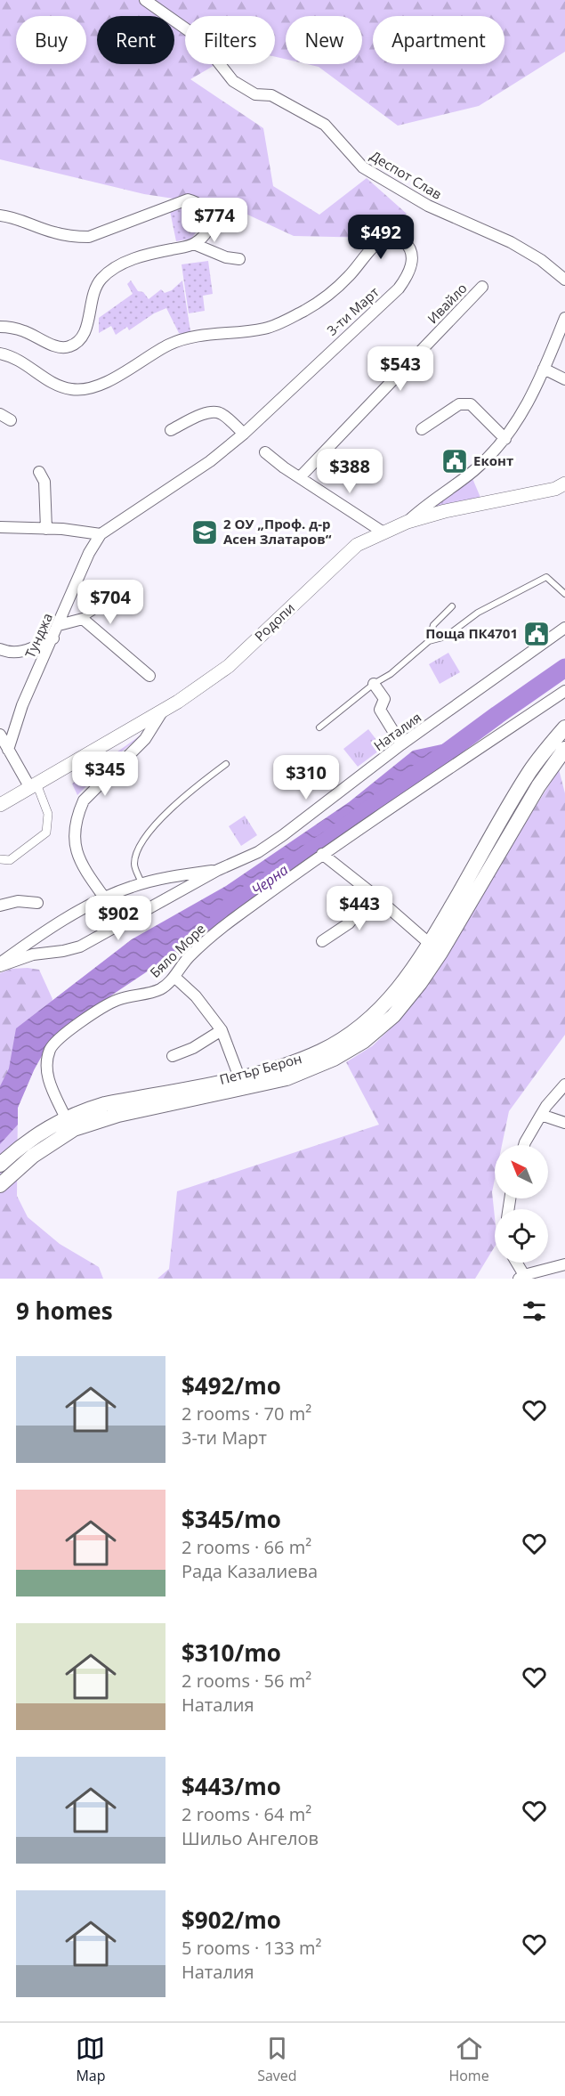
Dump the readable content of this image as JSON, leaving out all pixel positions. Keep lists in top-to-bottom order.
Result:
{
  "streets": {
    "main road": ["Петър Берон"],
    "street": [
      "Деспот Слав",
      "Ивайло",
      "3-ти Март",
      "Родопи",
      "Тунджа",
      "Наталия",
      "Бяло Море"
    ]
  },
  "crossings": [
    ["3-ти Март", "Тунджа"],
    ["Бяло Море", "Петър Берон"]
  ],
  "water": ["Черна"],
  "places": {
    "public building": ["Еконт", "Поща ПК4701"],
    "school or university": ["2 ОУ „Проф. д-р Асен Златаров“"]
  },
  "north": "top left",
  "page": {
    "chip": [
      "Buy",
      "Rent",
      "Filters",
      "New",
      "Apartment"
    ],
    "price": [
      "$774",
      "$492",
      "$543",
      "$388",
      "$704",
      "$345",
      "$310",
      "$443",
      "$902"
    ],
    "heading": "9 homes",
    "list": [
      {
        "name": "$492/mo",
        "note": "2 rooms · 70 m² · 3-ти Март"
      },
      {
        "name": "$345/mo",
        "note": "2 rooms · 66 m² · Рада Казалиева"
      },
      {
        "name": "$310/mo",
        "note": "2 rooms · 56 m² · Наталия"
      },
      {
        "name": "$443/mo",
        "note": "2 rooms · 64 m² · Шильо Ангелов"
      },
      {
        "name": "$902/mo",
        "note": "5 rooms · 133 m² · Наталия"
      }
    ],
    "tabs": ["Map", "Saved", "Home"]
  }
}
